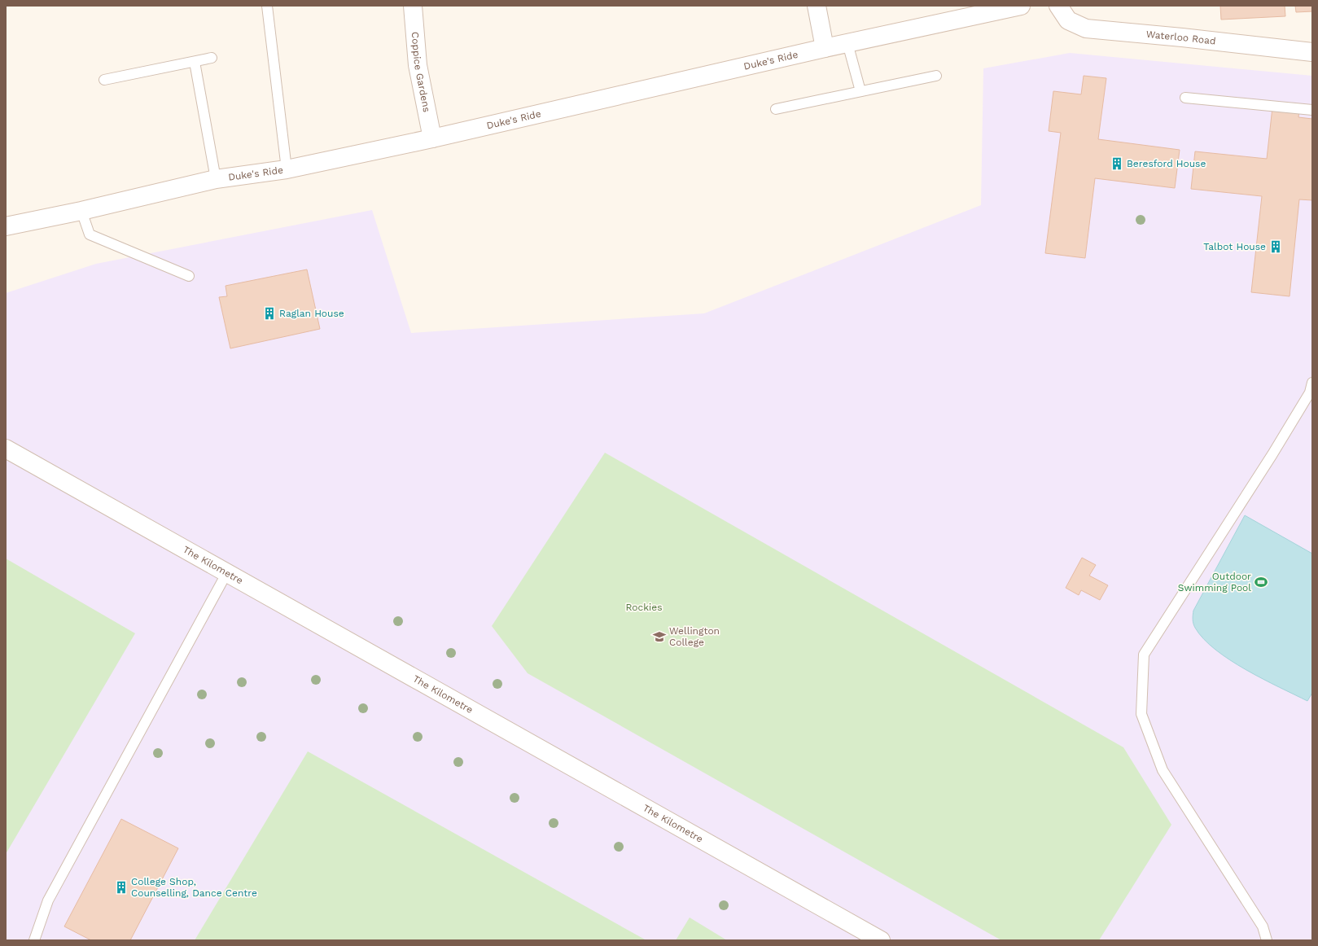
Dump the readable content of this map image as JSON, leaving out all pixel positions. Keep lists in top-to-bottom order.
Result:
{
  "streets": {
    "street": [
      "Waterloo Road",
      "Duke's Ride",
      "Coppice Gardens",
      "The Kilometre"
    ]
  },
  "crossings": [
    ["Duke's Ride", "Coppice Gardens"]
  ],
  "parks": ["Rockies"],
  "places": {
    "building": [
      "Beresford House",
      "Talbot House",
      "Raglan House",
      "College Shop, Counselling, Dance Centre"
    ],
    "sports": ["Outdoor Swimming Pool"],
    "school or university": ["Wellington College"]
  }
}
